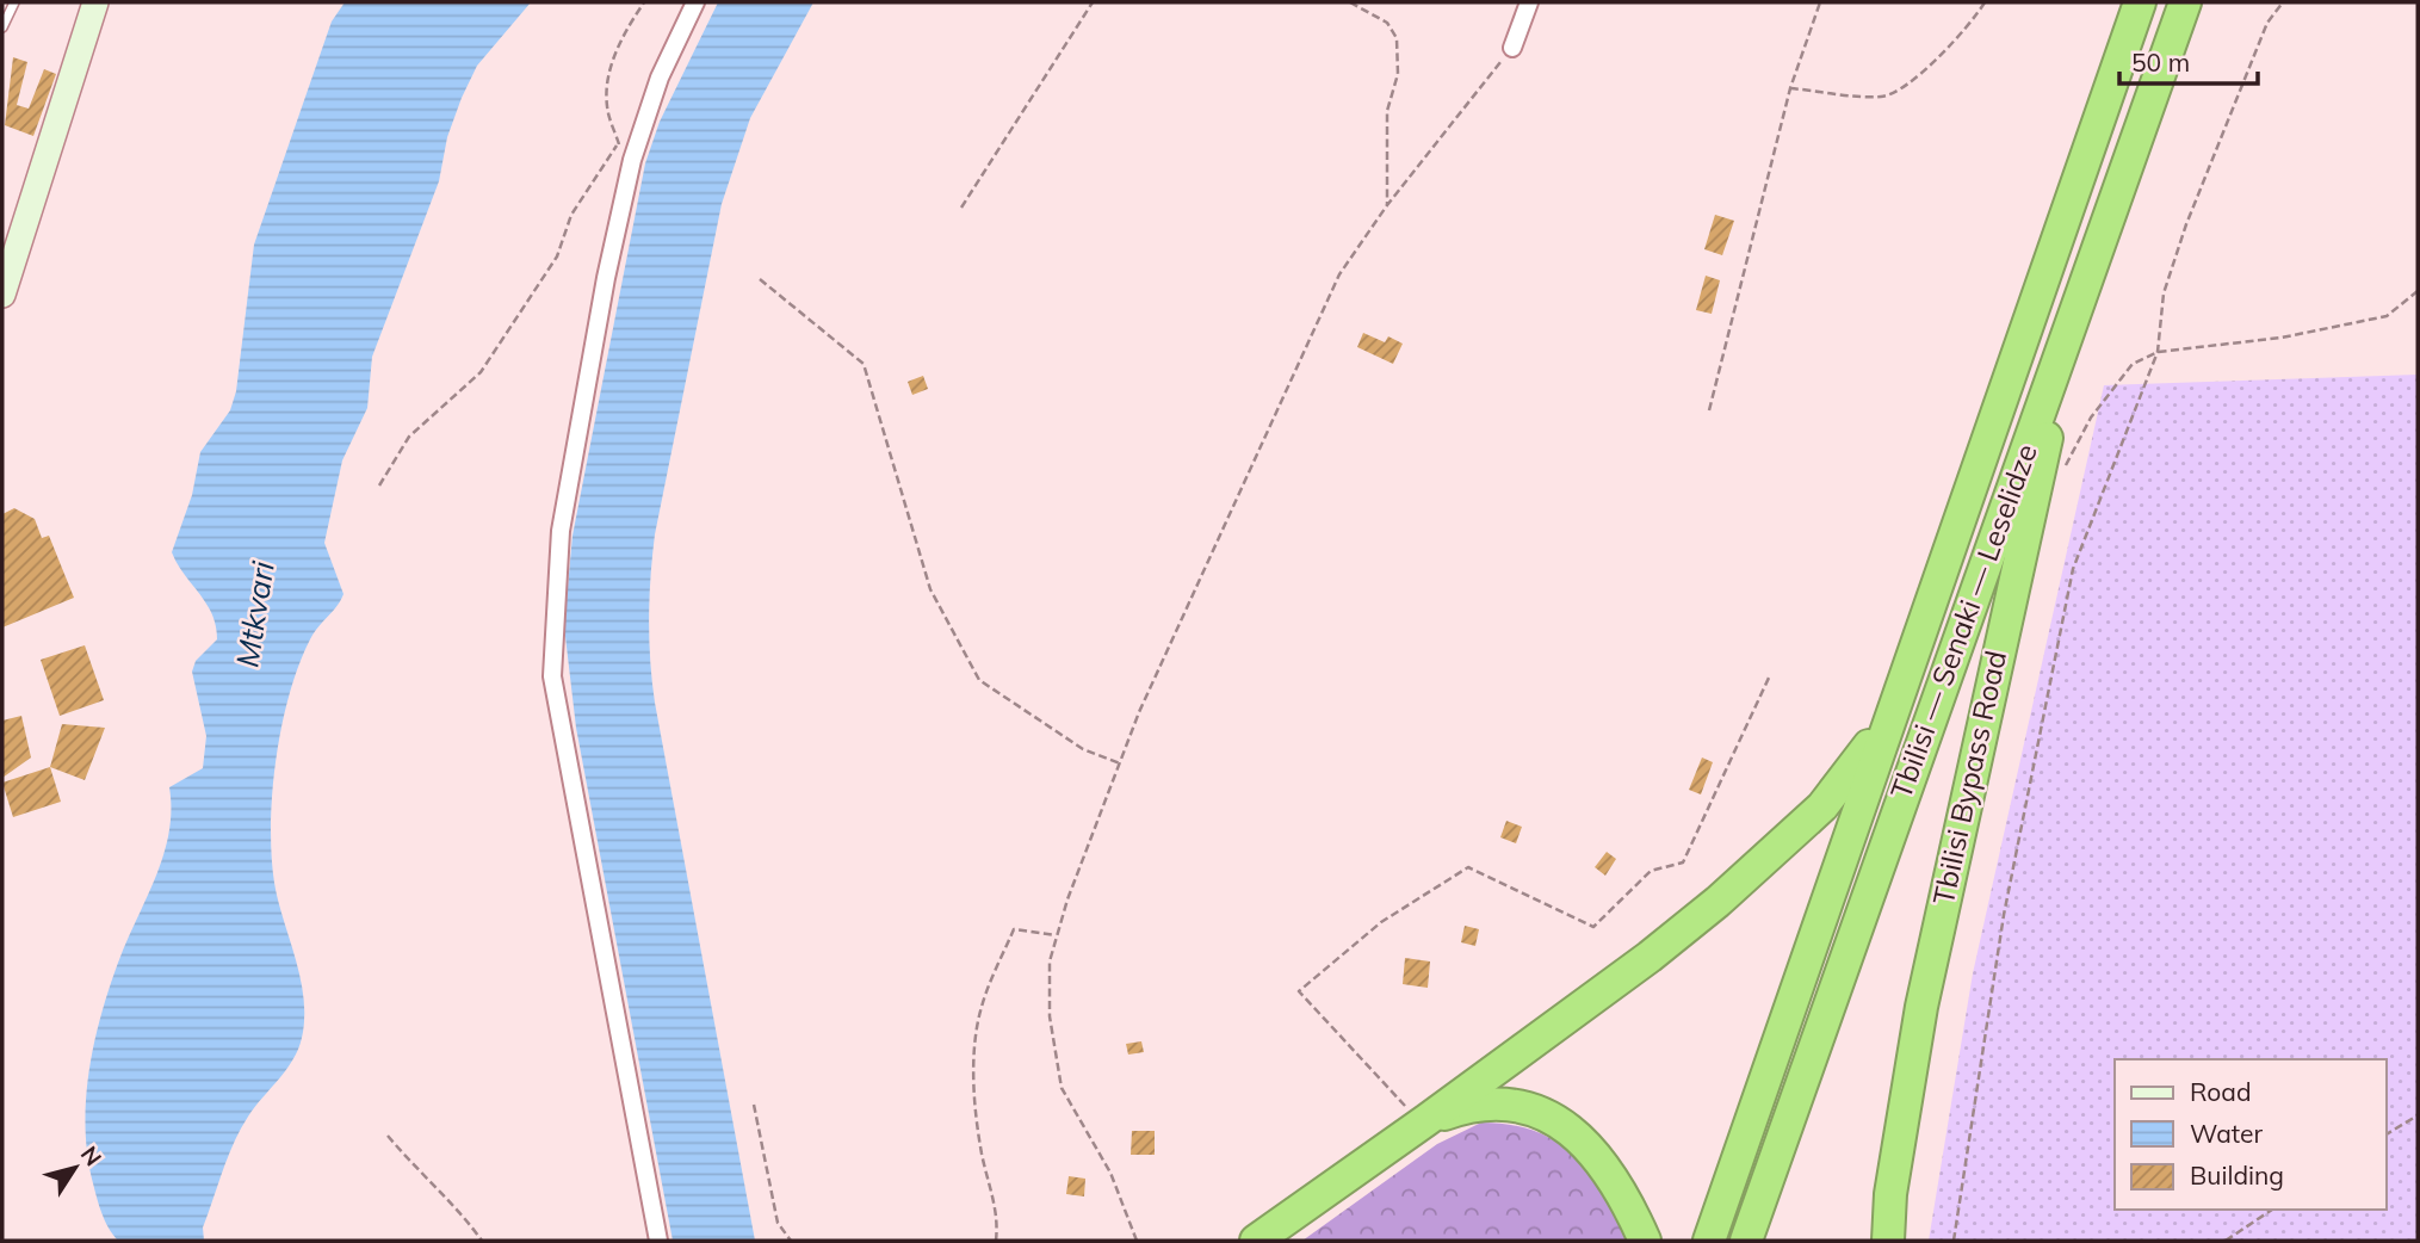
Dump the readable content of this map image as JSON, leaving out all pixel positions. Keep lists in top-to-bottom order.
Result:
{
  "streets": {
    "highway": ["Tbilisi — Senaki — Leselidze", "Tbilisi Bypass Road"]
  },
  "crossings": [
    ["Tbilisi — Senaki — Leselidze", "Tbilisi Bypass Road"]
  ],
  "water": ["Mtkvari"],
  "legend": ["Road", "Water", "Building"],
  "scale_bar": "50 m",
  "north": "top right"
}
